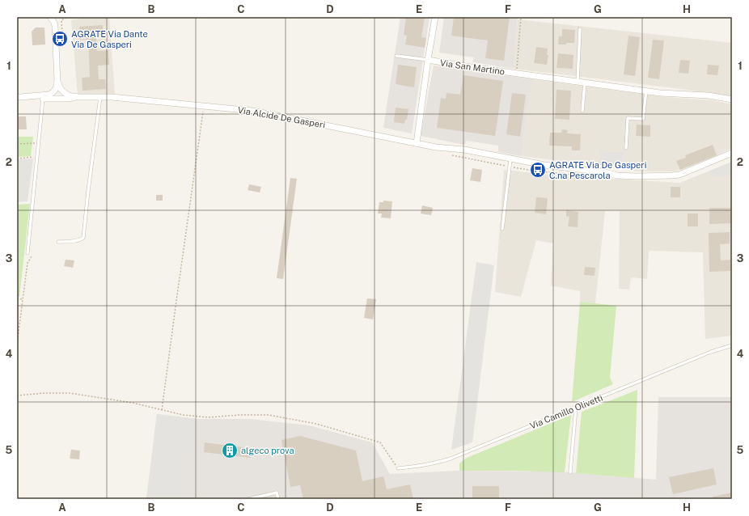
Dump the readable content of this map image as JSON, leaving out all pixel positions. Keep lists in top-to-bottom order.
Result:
{
  "streets": {
    "street": ["Via San Martino", "Via Alcide De Gasperi"],
    "lane": ["Via Camillo Olivetti"]
  },
  "crossings": [
    ["Via San Martino", "Via Alcide De Gasperi"]
  ],
  "places": {
    "bus stop": ["AGRATE Via Dante Via De Gasperi", "AGRATE Via De Gasperi C.na Pescarola"],
    "building": ["algeco prova"]
  },
  "grid": {
    "columns": [
      "A",
      "B",
      "C",
      "D",
      "E",
      "F",
      "G",
      "H"
    ],
    "rows": [
      "1",
      "2",
      "3",
      "4",
      "5"
    ]
  }
}
